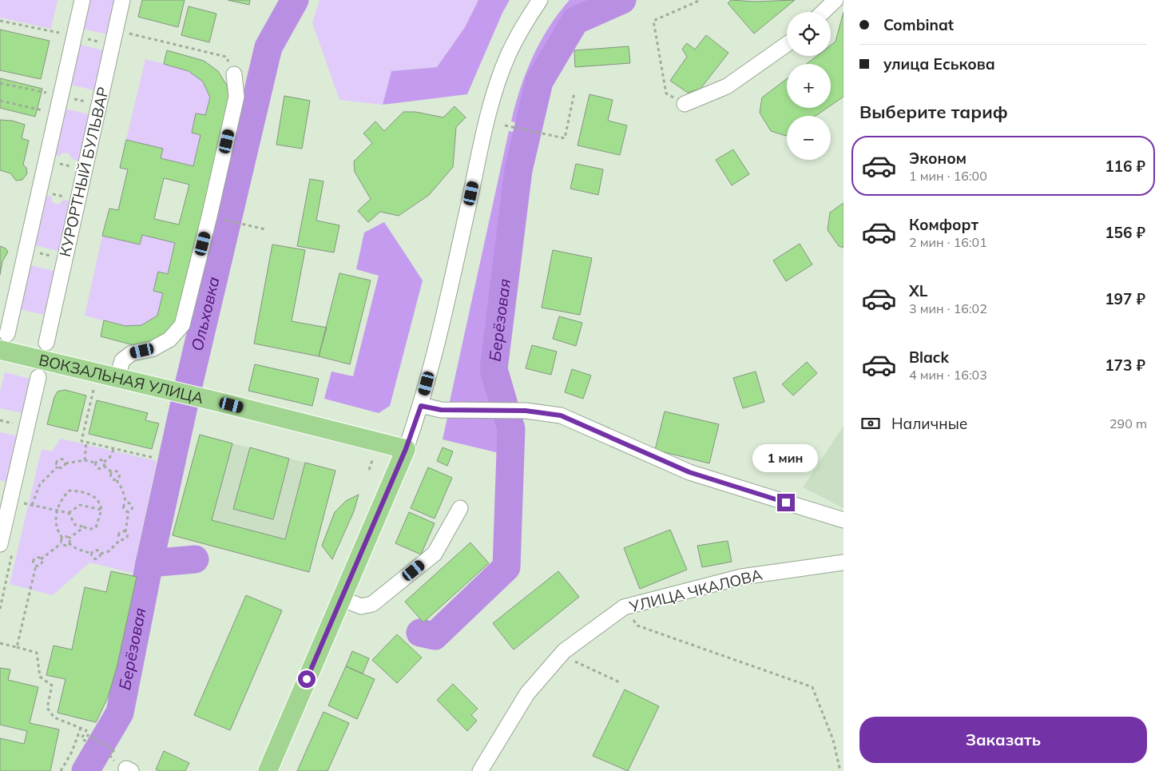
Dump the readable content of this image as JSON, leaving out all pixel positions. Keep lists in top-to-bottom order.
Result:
{
  "streets": {
    "main road": ["ВОКЗАЛЬНАЯ УЛИЦА"],
    "street": ["КУРОРТНЫЙ БУЛЬВАР", "УЛИЦА ЧКАЛОВА"]
  },
  "water": ["Ольховка", "Берёзовая"],
  "page": {
    "banner": ["Combinat", "улица Еськова"],
    "map_buttons": ["+", "−"],
    "heading": "Выберите тариф",
    "list": [
      {
        "name": "Эконом",
        "note": "1 мин · 16:00",
        "value": "116 ₽"
      },
      {
        "name": "Комфорт",
        "note": "2 мин · 16:01",
        "value": "156 ₽"
      },
      {
        "name": "XL",
        "note": "3 мин · 16:02",
        "value": "197 ₽"
      },
      {
        "name": "Black",
        "note": "4 мин · 16:03",
        "value": "173 ₽"
      }
    ],
    "pay": ["Наличные", "290 m"],
    "bubble": "1 мин",
    "buttons": "Заказать"
  }
}
